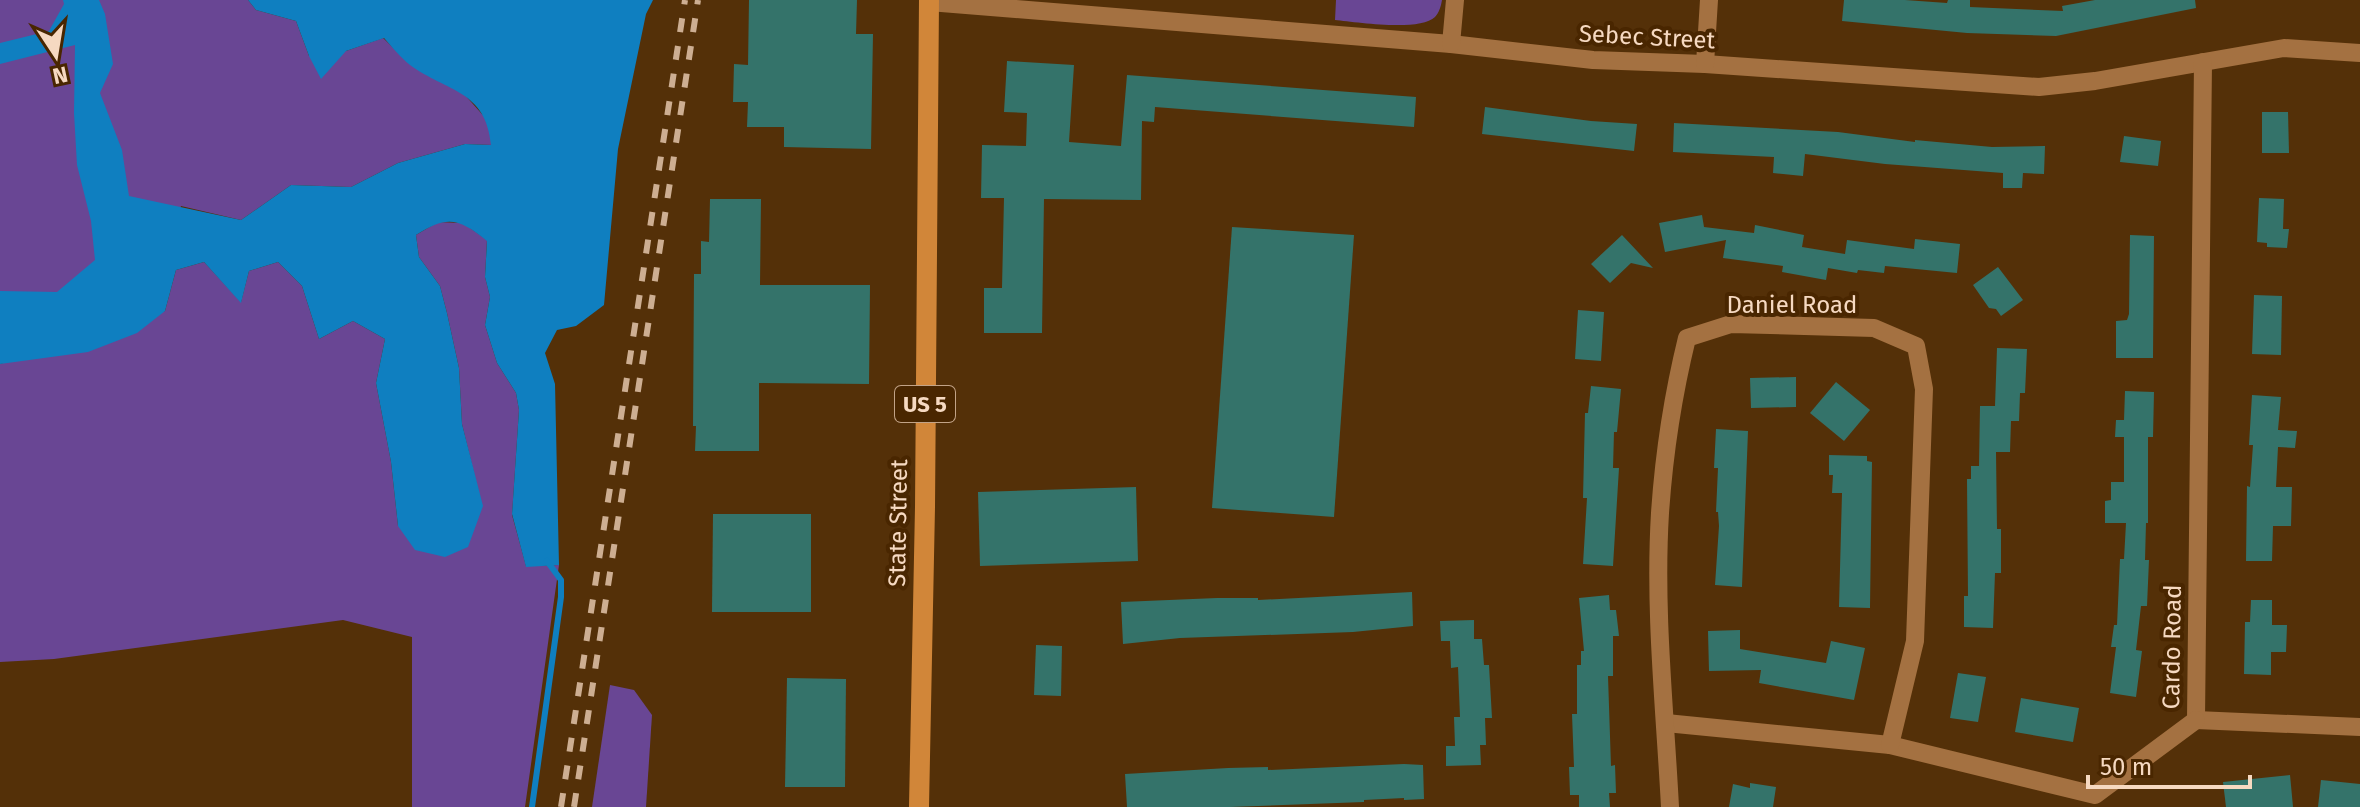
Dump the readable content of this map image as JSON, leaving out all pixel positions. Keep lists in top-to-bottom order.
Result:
{
  "streets": {
    "main road": ["US 5", "State Street"],
    "street": ["Sebec Street", "Daniel Road", "Cardo Road"]
  },
  "crossings": [
    ["Sebec Street", "State Street"],
    ["Sebec Street", "Cardo Road"],
    ["Daniel Road", "Cardo Road"]
  ],
  "scale_bar": "50 m",
  "north": "bottom"
}
